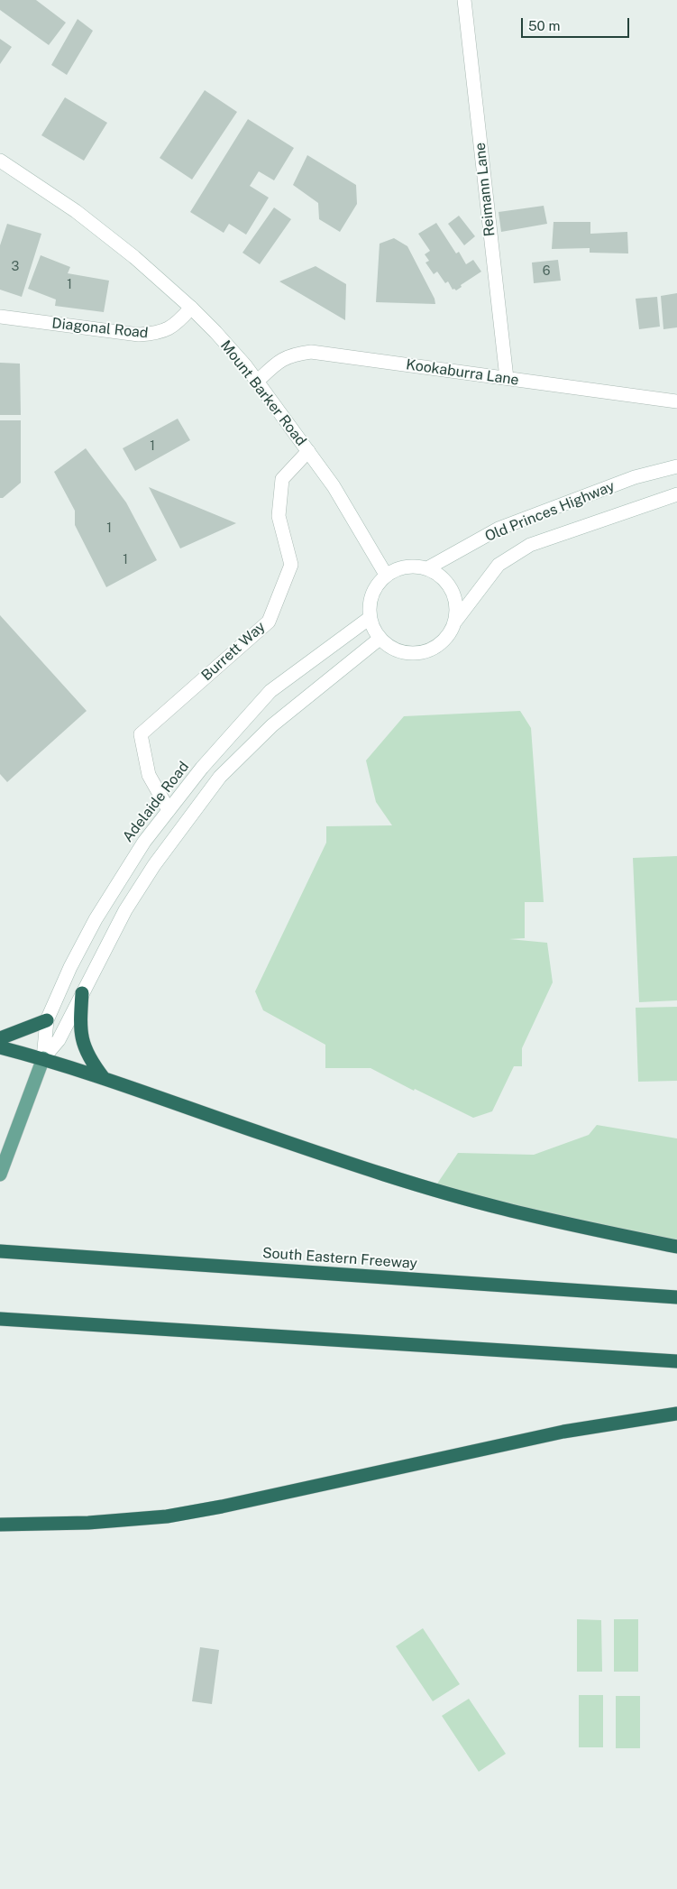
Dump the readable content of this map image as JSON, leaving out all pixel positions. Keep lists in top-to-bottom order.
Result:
{
  "streets": {
    "highway": ["South Eastern Freeway"],
    "main road": [
      "Reimann Lane",
      "Diagonal Road",
      "Kookaburra Lane",
      "Mount Barker Road",
      "Old Princes Highway",
      "Burrett Way",
      "Adelaide Road"
    ]
  },
  "crossings": [
    ["Reimann Lane", "Kookaburra Lane"],
    ["Diagonal Road", "Mount Barker Road"],
    ["Kookaburra Lane", "Mount Barker Road"],
    ["Mount Barker Road", "Old Princes Highway"],
    ["Mount Barker Road", "Burrett Way"],
    ["Mount Barker Road", "Adelaide Road"],
    ["Old Princes Highway", "Adelaide Road"],
    ["Burrett Way", "Adelaide Road"]
  ],
  "house_numbers": [
    "3",
    "6",
    "1",
    "1",
    "1",
    "1"
  ],
  "scale_bar": "50 m"
}
